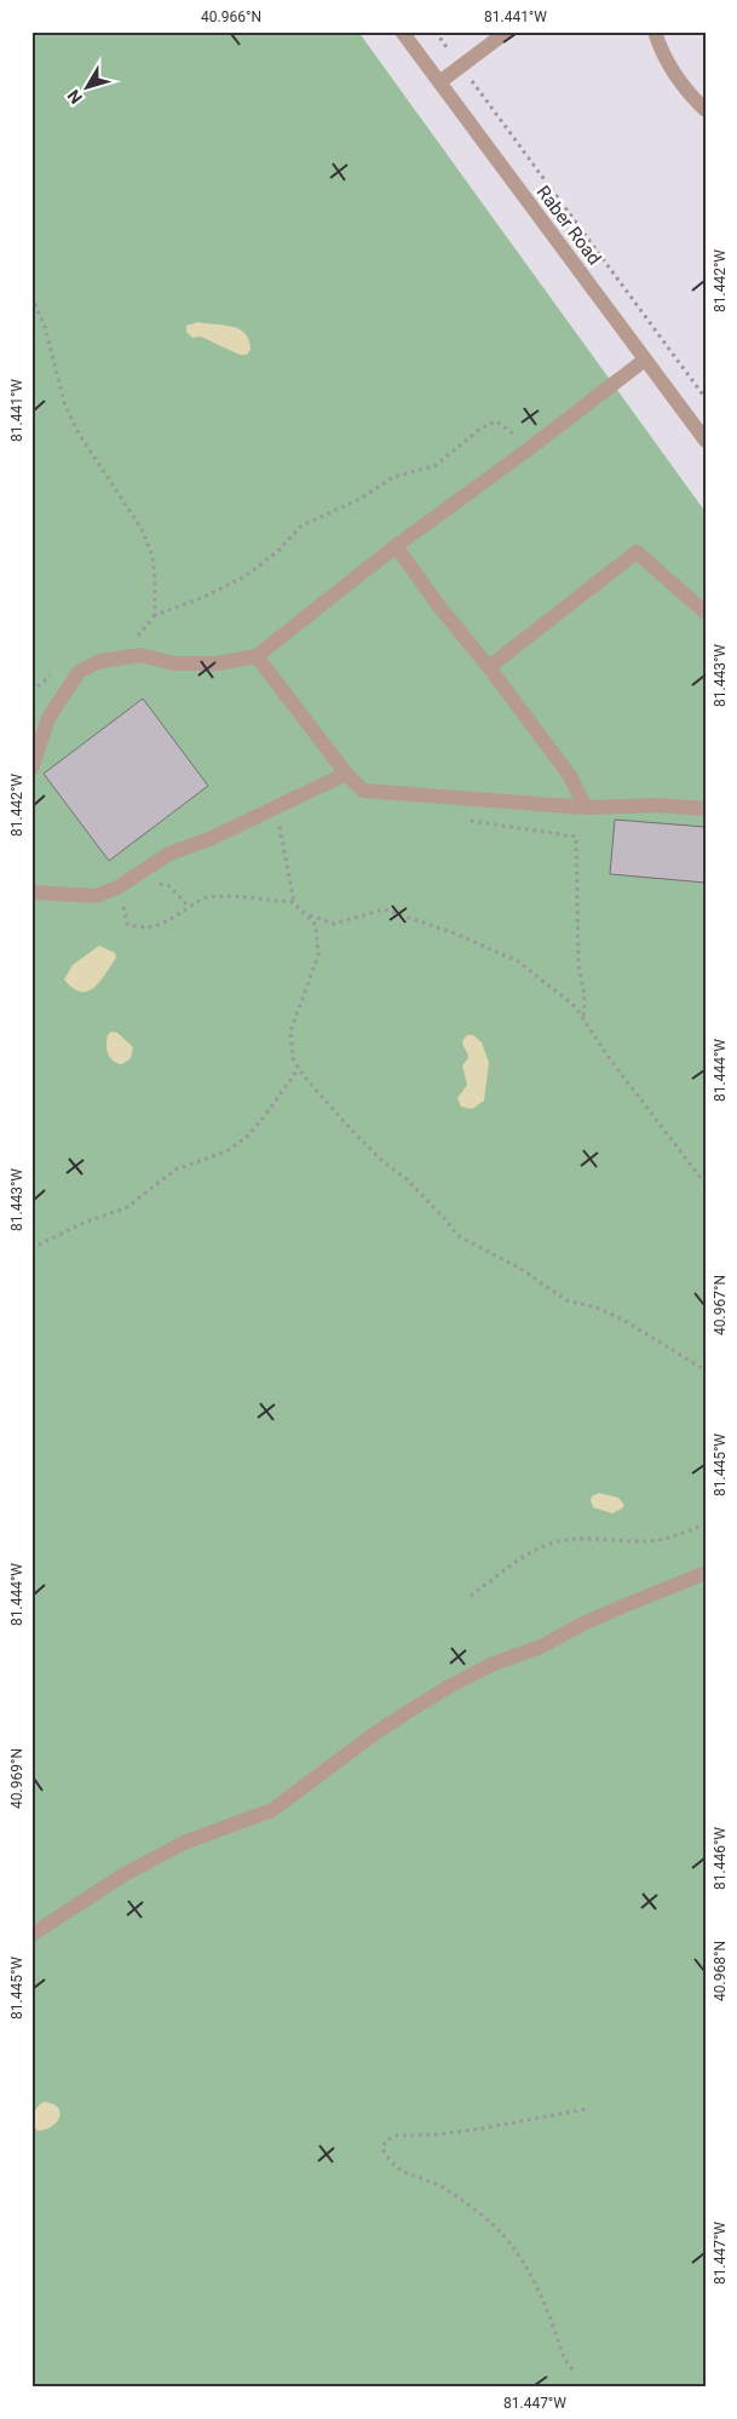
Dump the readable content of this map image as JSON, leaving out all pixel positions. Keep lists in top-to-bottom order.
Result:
{
  "streets": {
    "street": ["Raber Road"]
  },
  "north": "bottom left",
  "coordinates": [
    "40.966°N",
    "81.441°W",
    "81.442°W",
    "81.443°W",
    "81.444°W",
    "40.967°N",
    "81.445°W",
    "40.969°N",
    "81.446°W",
    "40.968°N",
    "81.447°W"
  ]
}
